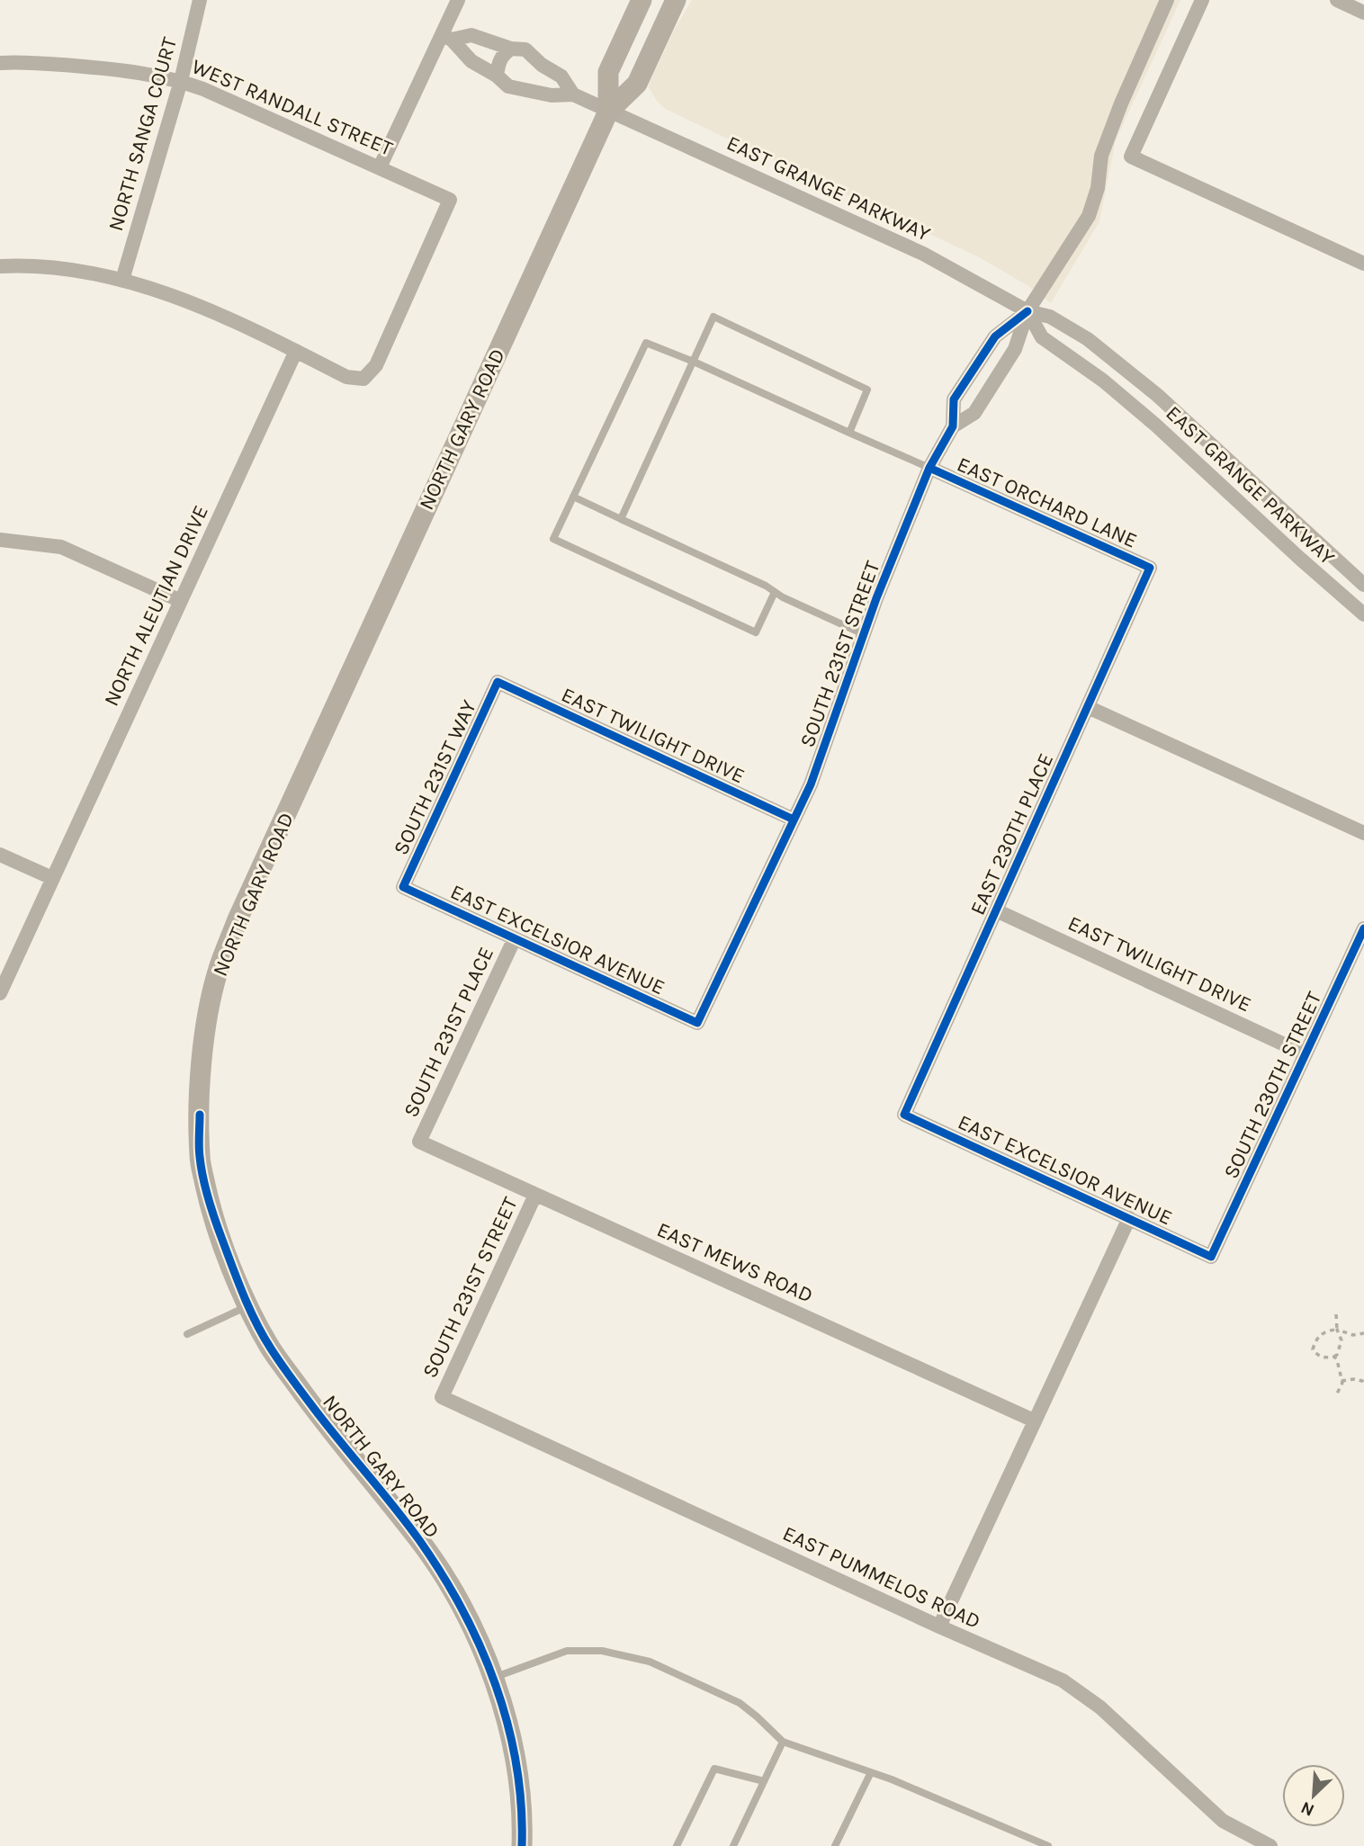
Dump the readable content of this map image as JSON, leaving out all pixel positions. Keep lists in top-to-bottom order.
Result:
{
  "streets": {
    "main road": ["NORTH GARY ROAD"],
    "street": [
      "WEST RANDALL STREET",
      "NORTH SANGA COURT",
      "EAST GRANGE PARKWAY",
      "EAST ORCHARD LANE",
      "NORTH ALEUTIAN DRIVE",
      "SOUTH 231ST STREET",
      "EAST TWILIGHT DRIVE",
      "SOUTH 231ST WAY",
      "EAST 230TH PLACE",
      "EAST EXCELSIOR AVENUE",
      "SOUTH 231ST PLACE",
      "SOUTH 230TH STREET",
      "EAST MEWS ROAD",
      "EAST PUMMELOS ROAD"
    ]
  },
  "crossings": [
    ["WEST RANDALL STREET", "NORTH SANGA COURT"],
    ["WEST RANDALL STREET", "NORTH ALEUTIAN DRIVE"],
    ["EAST GRANGE PARKWAY", "NORTH GARY ROAD"],
    ["EAST GRANGE PARKWAY", "SOUTH 231ST STREET"],
    ["EAST ORCHARD LANE", "SOUTH 231ST STREET"],
    ["EAST ORCHARD LANE", "EAST 230TH PLACE"],
    ["SOUTH 231ST STREET", "EAST TWILIGHT DRIVE"],
    ["SOUTH 231ST STREET", "EAST EXCELSIOR AVENUE"],
    ["SOUTH 231ST STREET", "EAST MEWS ROAD"],
    ["SOUTH 231ST STREET", "EAST PUMMELOS ROAD"],
    ["EAST TWILIGHT DRIVE", "SOUTH 231ST WAY"],
    ["EAST TWILIGHT DRIVE", "EAST 230TH PLACE"],
    ["EAST TWILIGHT DRIVE", "SOUTH 230TH STREET"],
    ["SOUTH 231ST WAY", "EAST EXCELSIOR AVENUE"],
    ["EAST 230TH PLACE", "EAST EXCELSIOR AVENUE"],
    ["EAST EXCELSIOR AVENUE", "SOUTH 231ST PLACE"],
    ["EAST EXCELSIOR AVENUE", "SOUTH 230TH STREET"],
    ["SOUTH 231ST PLACE", "EAST MEWS ROAD"]
  ],
  "north": "bottom left"
}
